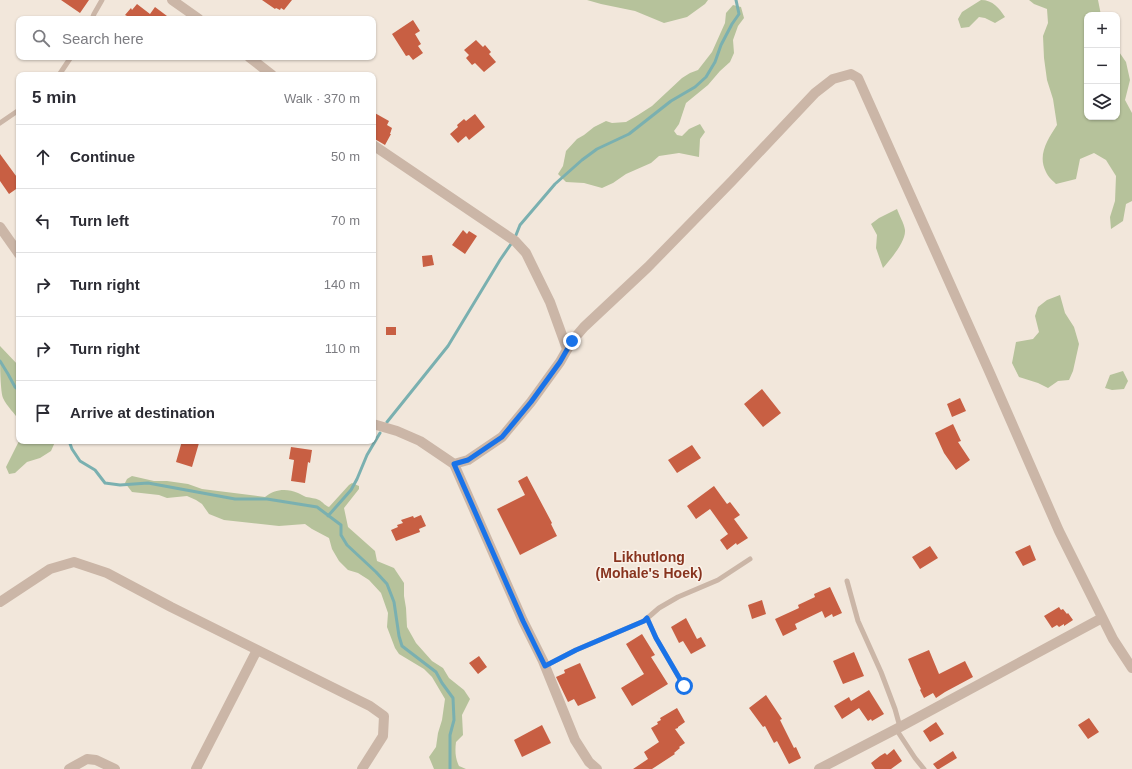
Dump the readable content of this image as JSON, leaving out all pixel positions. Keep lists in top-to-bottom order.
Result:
{
  "districts": ["Likhutlong (Mohale's Hoek)"],
  "page": {
    "map_buttons": ["+", "−"],
    "search": "Search here",
    "heading": ["5 min", "Walk · 370 m"],
    "list": [
      ["Continue", "50 m"],
      ["Turn left", "70 m"],
      ["Turn right", "140 m"],
      ["Turn right", "110 m"],
      "Arrive at destination"
    ]
  }
}
